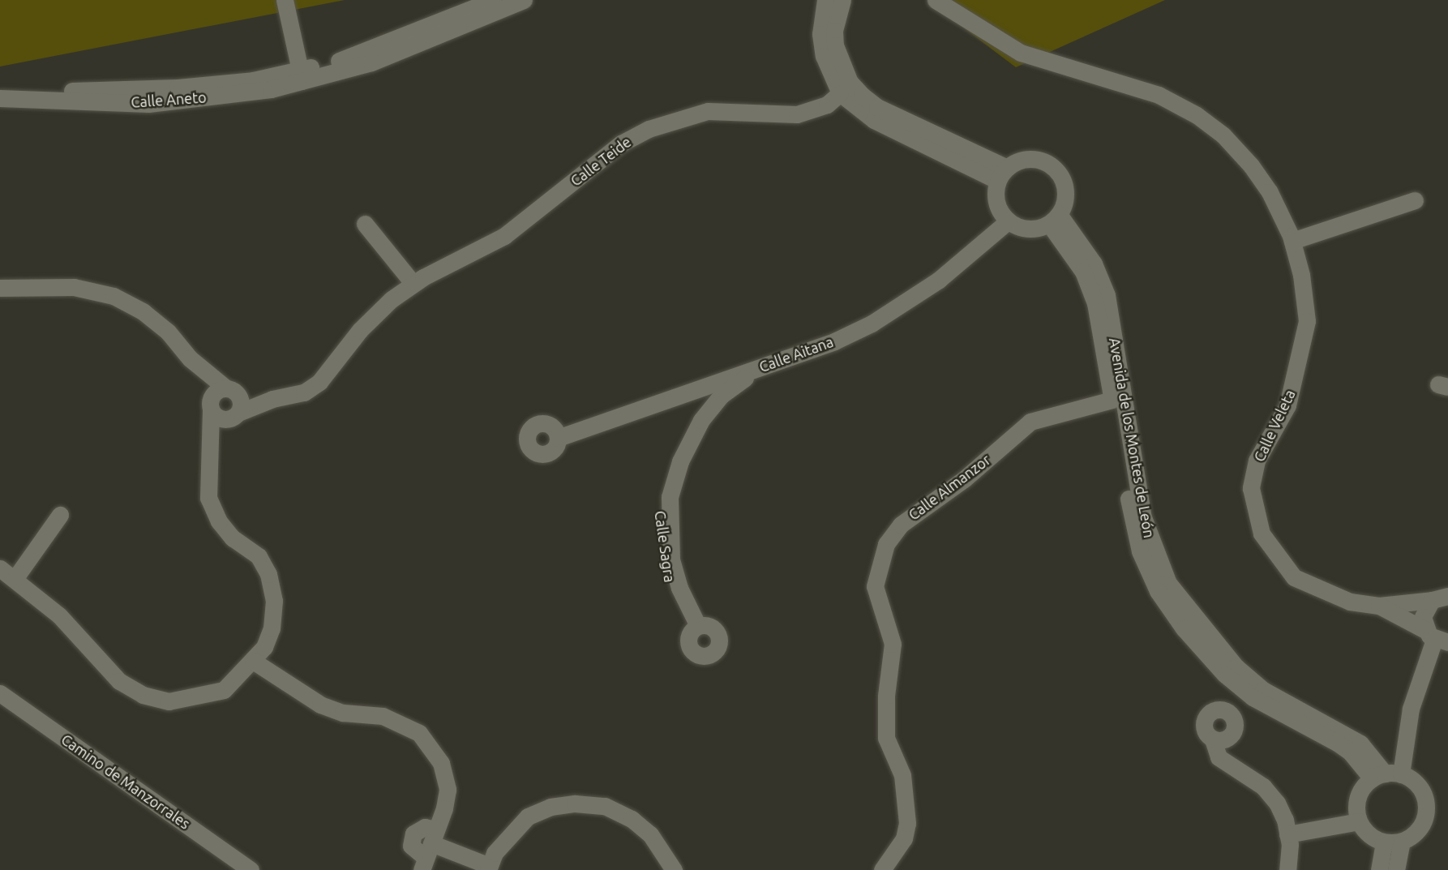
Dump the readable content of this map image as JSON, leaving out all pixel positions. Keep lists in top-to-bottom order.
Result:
{
  "streets": {
    "street": [
      "Calle Aneto",
      "Calle Teide",
      "Calle Aitana",
      "Calle Veleta",
      "Avenida de los Montes de León",
      "Calle Almanzor",
      "Calle Sagra",
      "Camino de Manzorrales"
    ]
  },
  "crossings": [
    ["Calle Aitana", "Avenida de los Montes de León"],
    ["Calle Aitana", "Calle Sagra"],
    ["Avenida de los Montes de León", "Calle Almanzor"]
  ]
}
